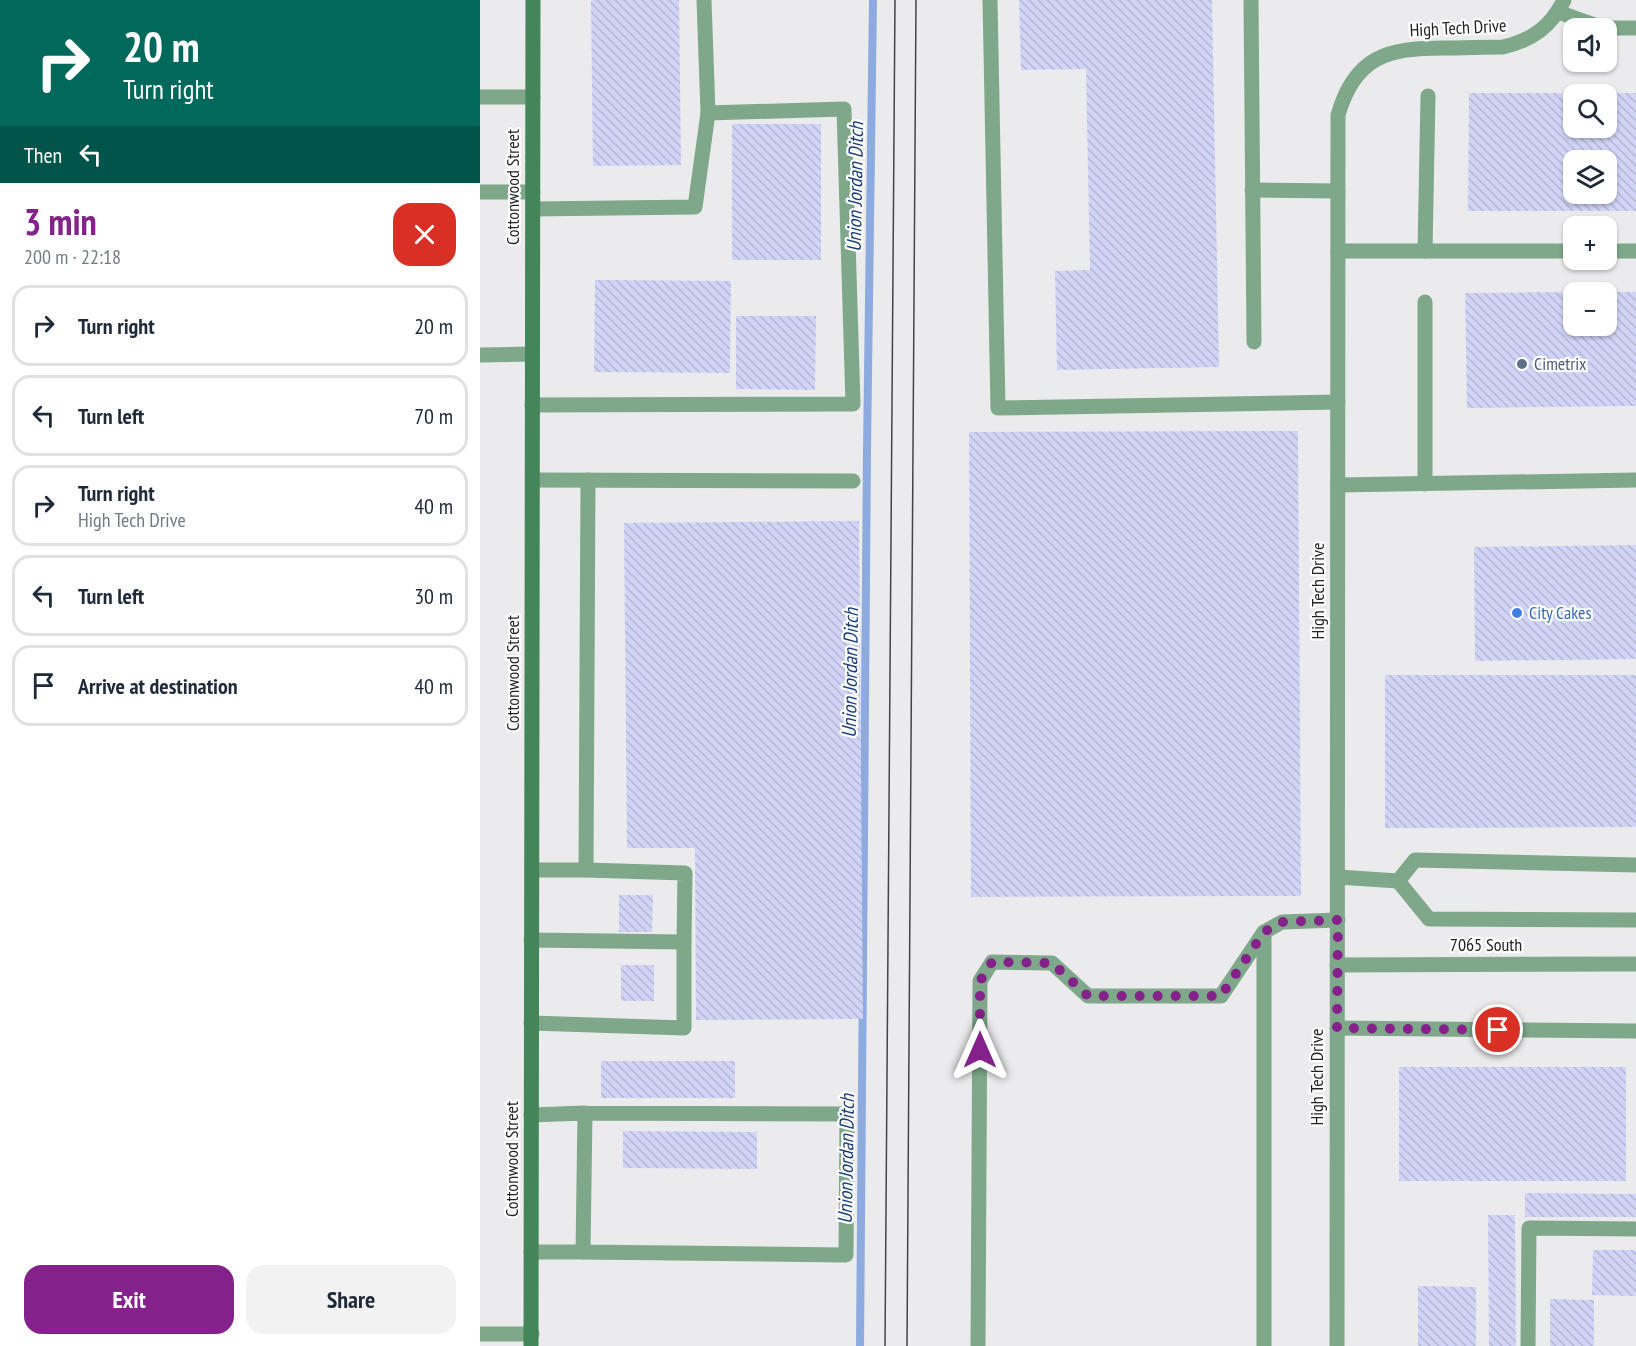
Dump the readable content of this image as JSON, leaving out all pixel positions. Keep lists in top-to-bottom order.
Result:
{
  "streets": {
    "street": ["High Tech Drive", "Cottonwood Street", "7065 South"]
  },
  "crossings": [
    ["High Tech Drive", "7065 South"]
  ],
  "water": ["Union Jordan Ditch"],
  "places": ["Cimetrix", "City Cakes"],
  "page": {
    "turn": ["20 m", "Turn right"],
    "map_buttons": ["+", "−"],
    "then": "Then",
    "heading": ["3 min", "200 m · 22:18"],
    "list": [
      {
        "name": "Turn right",
        "value": "20 m"
      },
      {
        "name": "Turn left",
        "value": "70 m"
      },
      {
        "name": "Turn right",
        "note": "High Tech Drive",
        "value": "40 m"
      },
      {
        "name": "Turn left",
        "value": "30 m"
      },
      {
        "name": "Arrive at destination",
        "value": "40 m"
      }
    ],
    "buttons": ["Exit", "Share"]
  }
}
